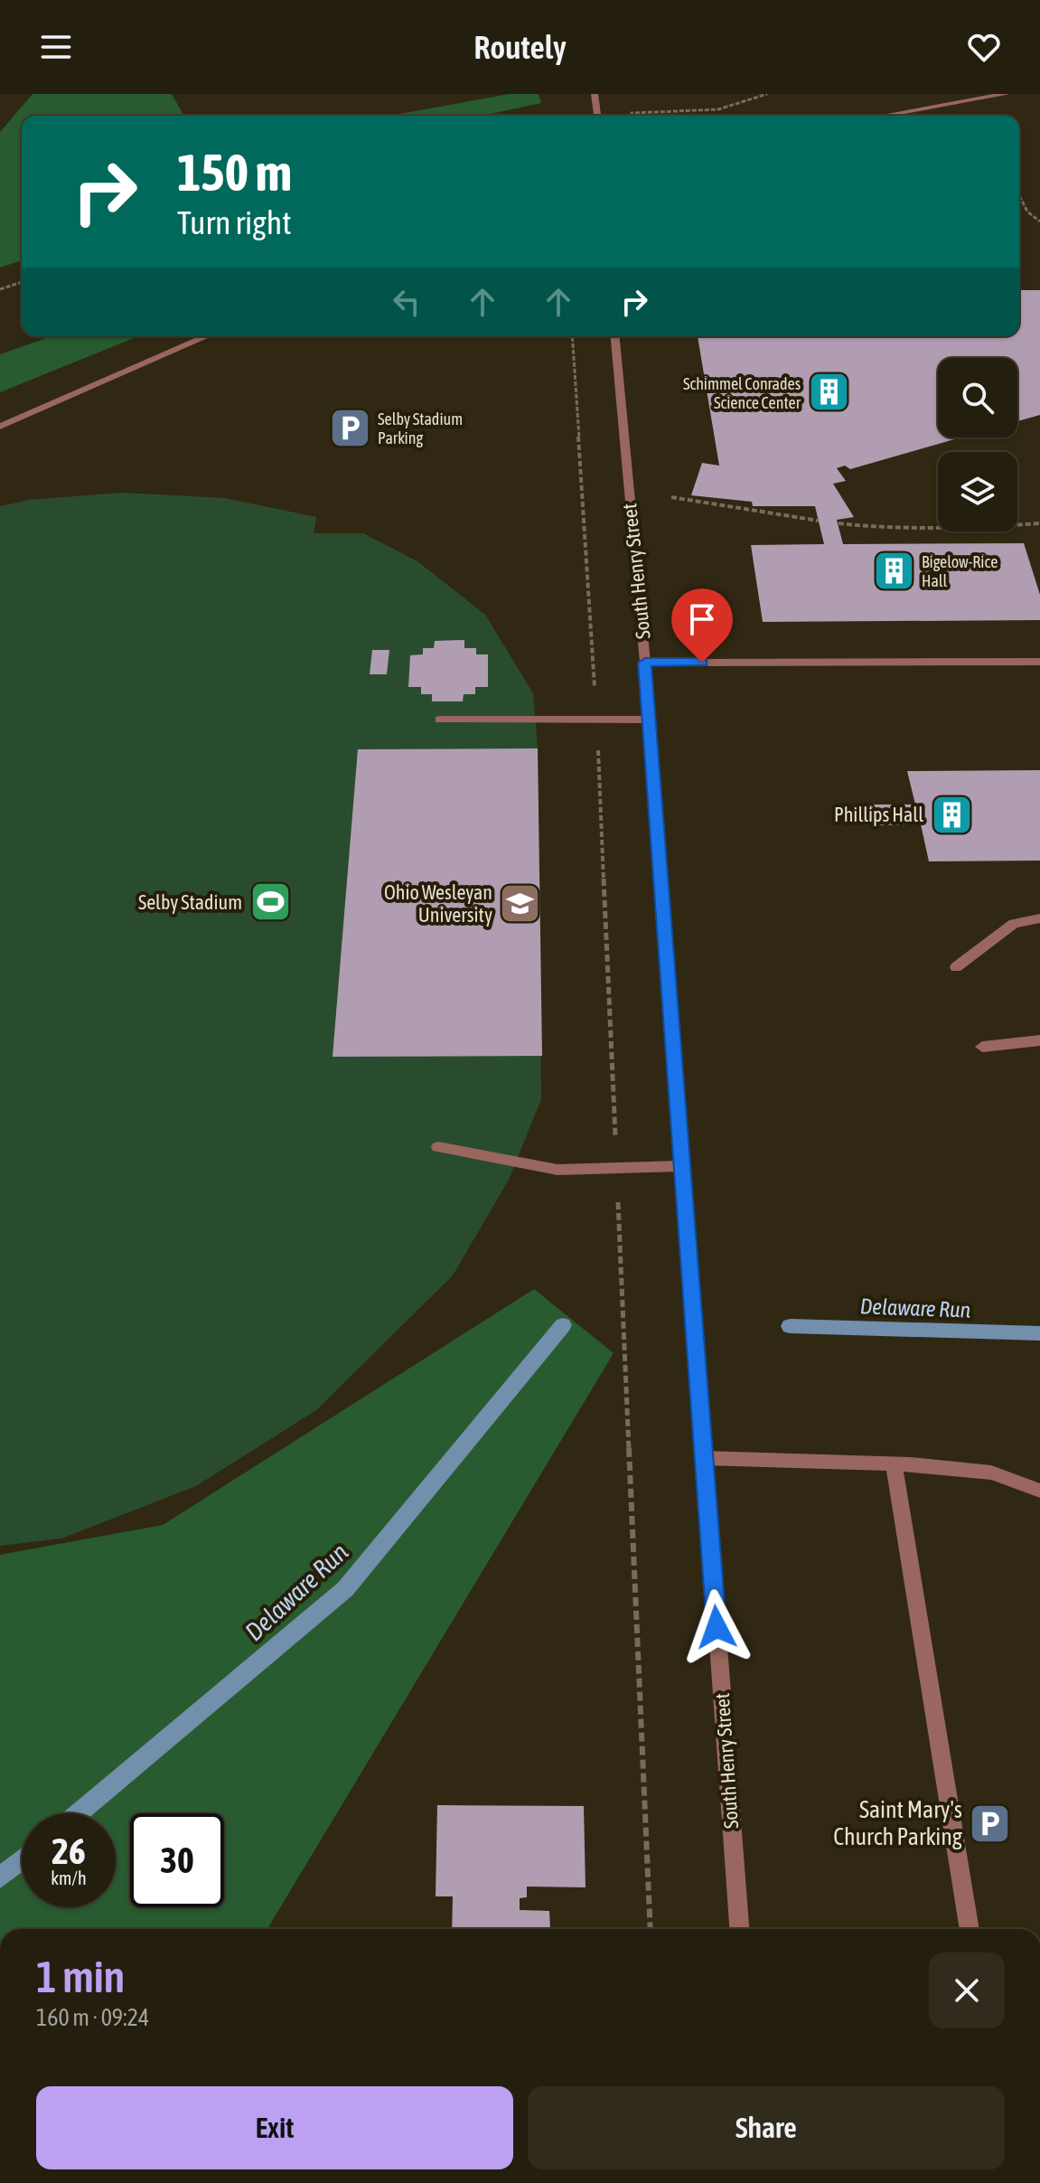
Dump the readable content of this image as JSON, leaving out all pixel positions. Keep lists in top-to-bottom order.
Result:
{
  "streets": {
    "street": ["South Henry Street"]
  },
  "water": ["Delaware Run"],
  "places": {
    "building": ["Schimmel Conrades Science Center", "Bigelow-Rice Hall", "Phillips Hall"],
    "parking": ["Selby Stadium Parking", "Saint Mary's Church Parking"],
    "sports": ["Selby Stadium"],
    "school or university": ["Ohio Wesleyan University"]
  },
  "page": {
    "header": "Routely",
    "turn": ["150 m", "Turn right"],
    "speed": "26 km/h",
    "limit": "30",
    "heading": ["1 min", "160 m · 09:24"],
    "buttons": ["Exit", "Share"]
  }
}
